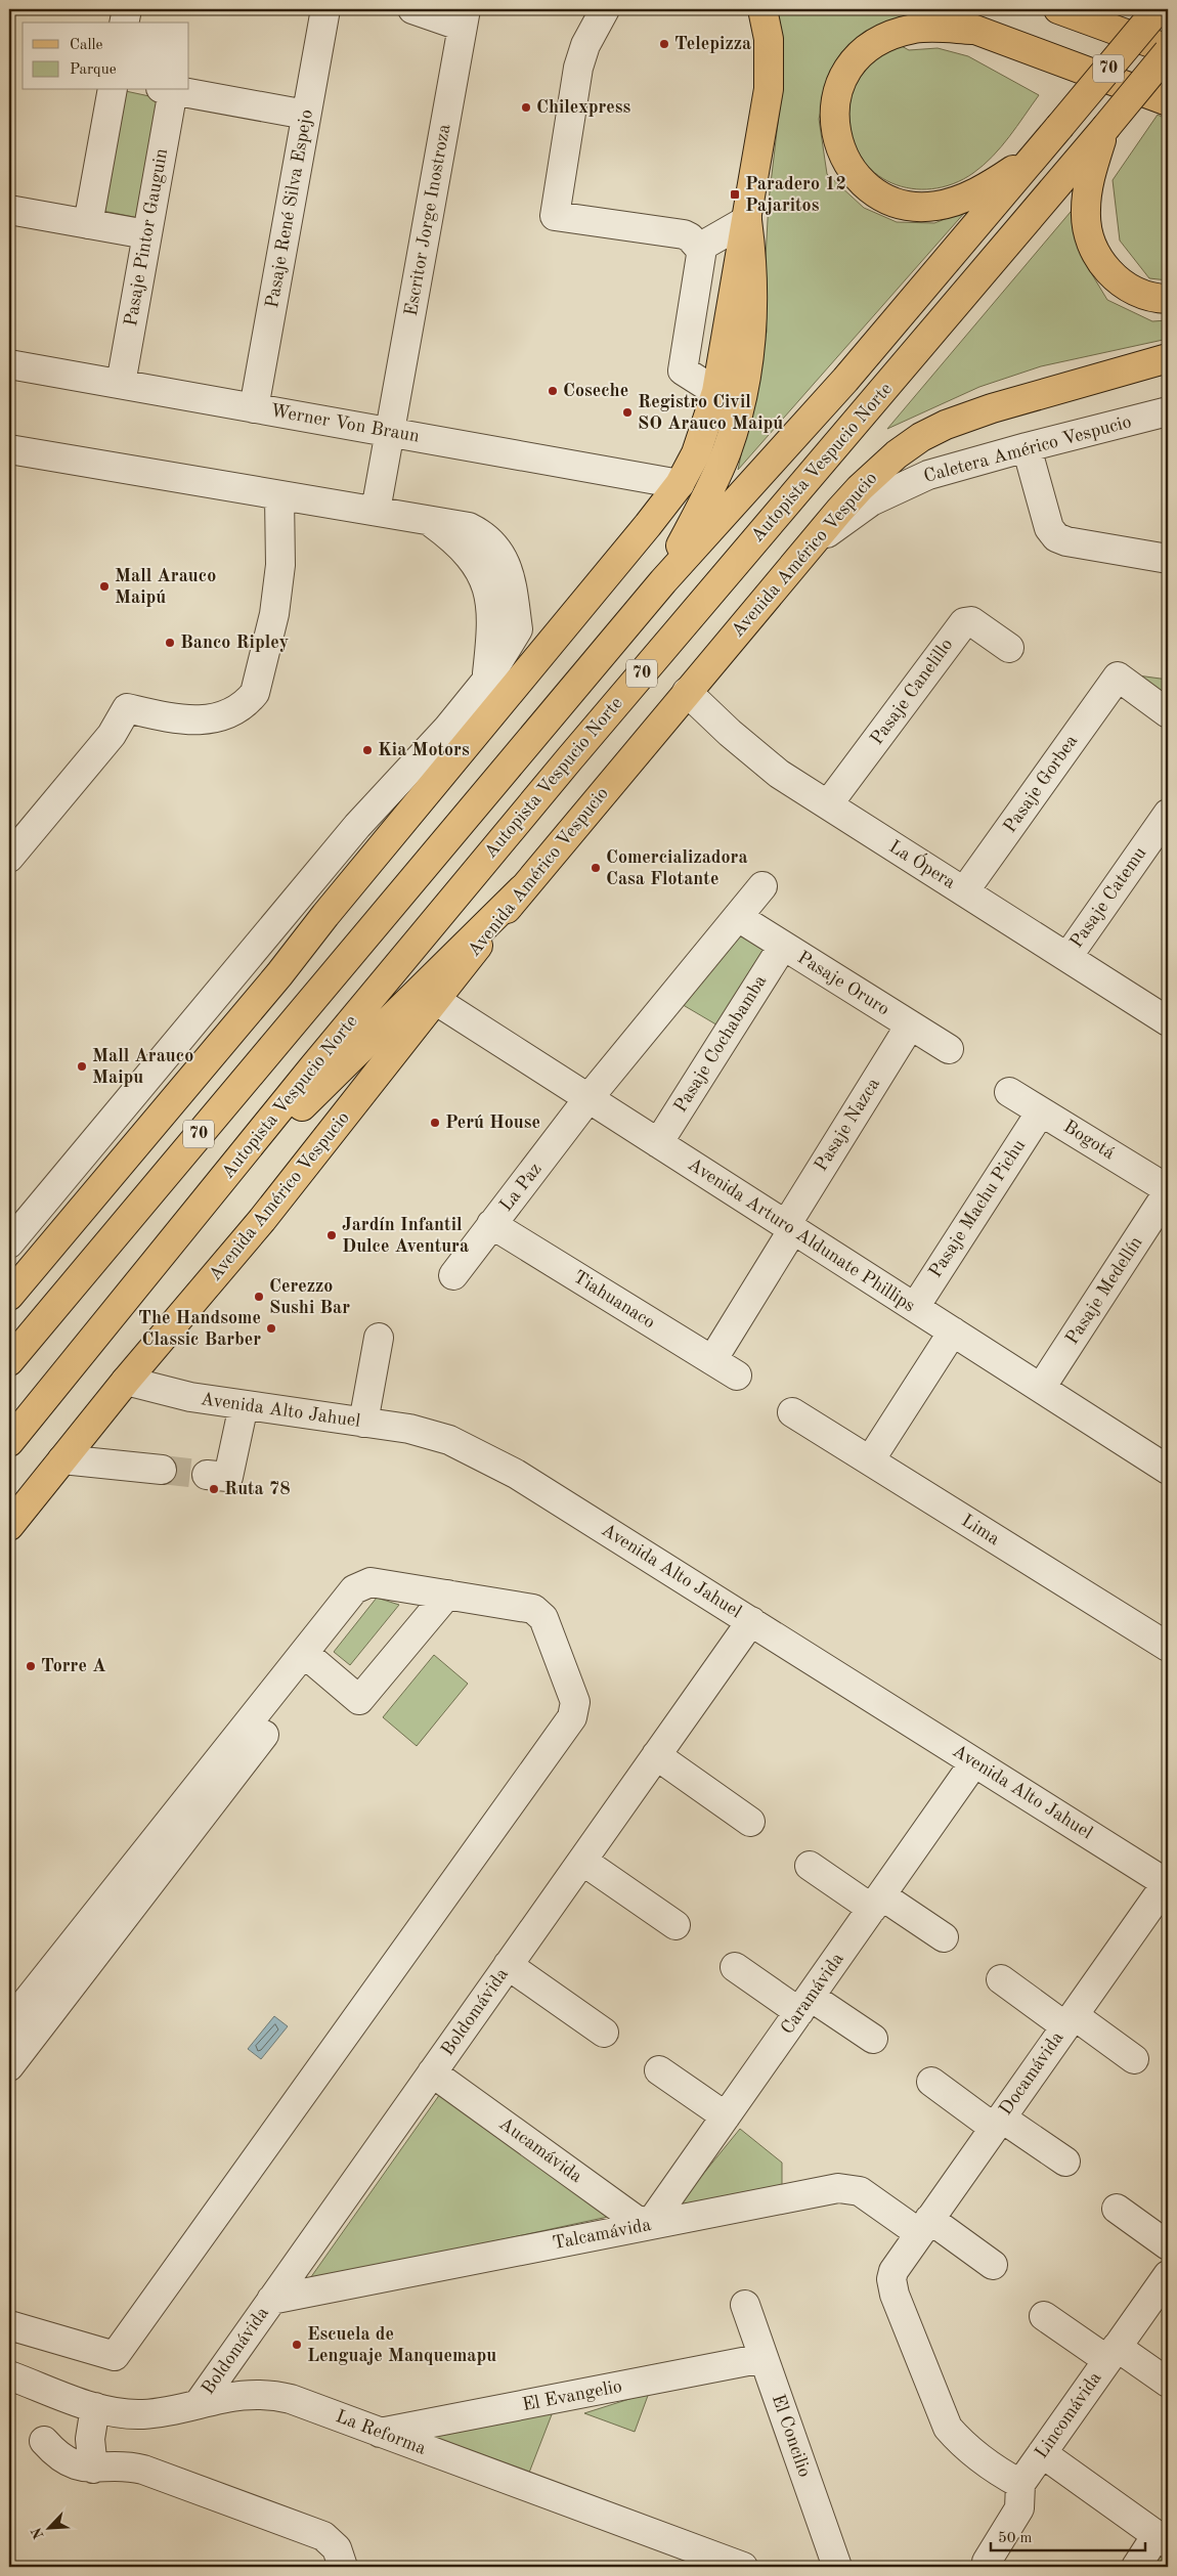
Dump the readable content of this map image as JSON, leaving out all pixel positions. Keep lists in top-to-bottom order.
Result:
{
  "streets": {
    "main road": ["70", "Autopista Vespucio Norte", "Avenida Américo Vespucio"],
    "street": [
      "Pasaje René Silva Espejo",
      "Escritor Jorge Inostroza",
      "Pasaje Pintor Gauguin",
      "Werner Von Braun",
      "Caletera Américo Vespucio",
      "Pasaje Canelillo",
      "Pasaje Gorbea",
      "La Ópera",
      "Pasaje Catemu",
      "Pasaje Oruro",
      "Pasaje Cochabamba",
      "Pasaje Nazca",
      "Bogotá",
      "La Paz",
      "Pasaje Machu Pichu",
      "Avenida Arturo Aldunate Phillips",
      "Pasaje Medellín",
      "Tiahuanaco",
      "Avenida Alto Jahuel",
      "Lima",
      "Caramávida",
      "Boldomávida",
      "Docamávida",
      "Aucamávida",
      "Talcamávida",
      "El Evangelio",
      "Lincomávida",
      "La Reforma",
      "El Concilio"
    ]
  },
  "crossings": [
    ["Pasaje René Silva Espejo", "Werner Von Braun"],
    ["Escritor Jorge Inostroza", "Werner Von Braun"],
    ["Pasaje Pintor Gauguin", "Werner Von Braun"],
    ["Caletera Américo Vespucio", "Avenida Américo Vespucio"],
    ["Avenida Américo Vespucio", "La Ópera"],
    ["Avenida Américo Vespucio", "Avenida Arturo Aldunate Phillips"],
    ["Avenida Américo Vespucio", "Avenida Alto Jahuel"],
    ["Pasaje Canelillo", "La Ópera"],
    ["Pasaje Gorbea", "La Ópera"],
    ["La Ópera", "Pasaje Catemu"],
    ["Pasaje Oruro", "Pasaje Cochabamba"],
    ["Pasaje Oruro", "Pasaje Nazca"],
    ["Pasaje Cochabamba", "Avenida Arturo Aldunate Phillips"],
    ["Pasaje Nazca", "Avenida Arturo Aldunate Phillips"],
    ["Pasaje Nazca", "Tiahuanaco"],
    ["Bogotá", "Pasaje Machu Pichu"],
    ["Bogotá", "Pasaje Medellín"],
    ["La Paz", "Avenida Arturo Aldunate Phillips"],
    ["La Paz", "Tiahuanaco"],
    ["Pasaje Machu Pichu", "Avenida Arturo Aldunate Phillips"],
    ["Avenida Arturo Aldunate Phillips", "Pasaje Medellín"],
    ["Avenida Alto Jahuel", "Caramávida"],
    ["Avenida Alto Jahuel", "Boldomávida"],
    ["Avenida Alto Jahuel", "Docamávida"],
    ["Caramávida", "Aucamávida"],
    ["Caramávida", "Talcamávida"],
    ["Boldomávida", "Aucamávida"],
    ["Boldomávida", "Talcamávida"],
    ["Boldomávida", "La Reforma"],
    ["Docamávida", "Talcamávida"],
    ["Docamávida", "Lincomávida"],
    ["Aucamávida", "Talcamávida"],
    ["El Evangelio", "La Reforma"],
    ["El Evangelio", "El Concilio"]
  ],
  "places": {
    "other": [
      "Telepizza",
      "Chilexpress",
      "Coseche",
      "Registro Civil SO Arauco Maipú",
      "Mall Arauco Maipú",
      "Banco Ripley",
      "Kia Motors",
      "Comercializadora Casa Flotante",
      "Mall Arauco Maipu",
      "Perú House",
      "Jardín Infantil Dulce Aventura",
      "Cerezzo Sushi Bar",
      "The Handsome Classic Barber",
      "Ruta 78",
      "Torre A",
      "Escuela de Lenguaje Manquemapu"
    ],
    "transit": ["Paradero 12 Pajaritos"]
  },
  "legend": ["Calle", "Parque"],
  "scale_bar": "50 m",
  "north": "bottom left"
}
